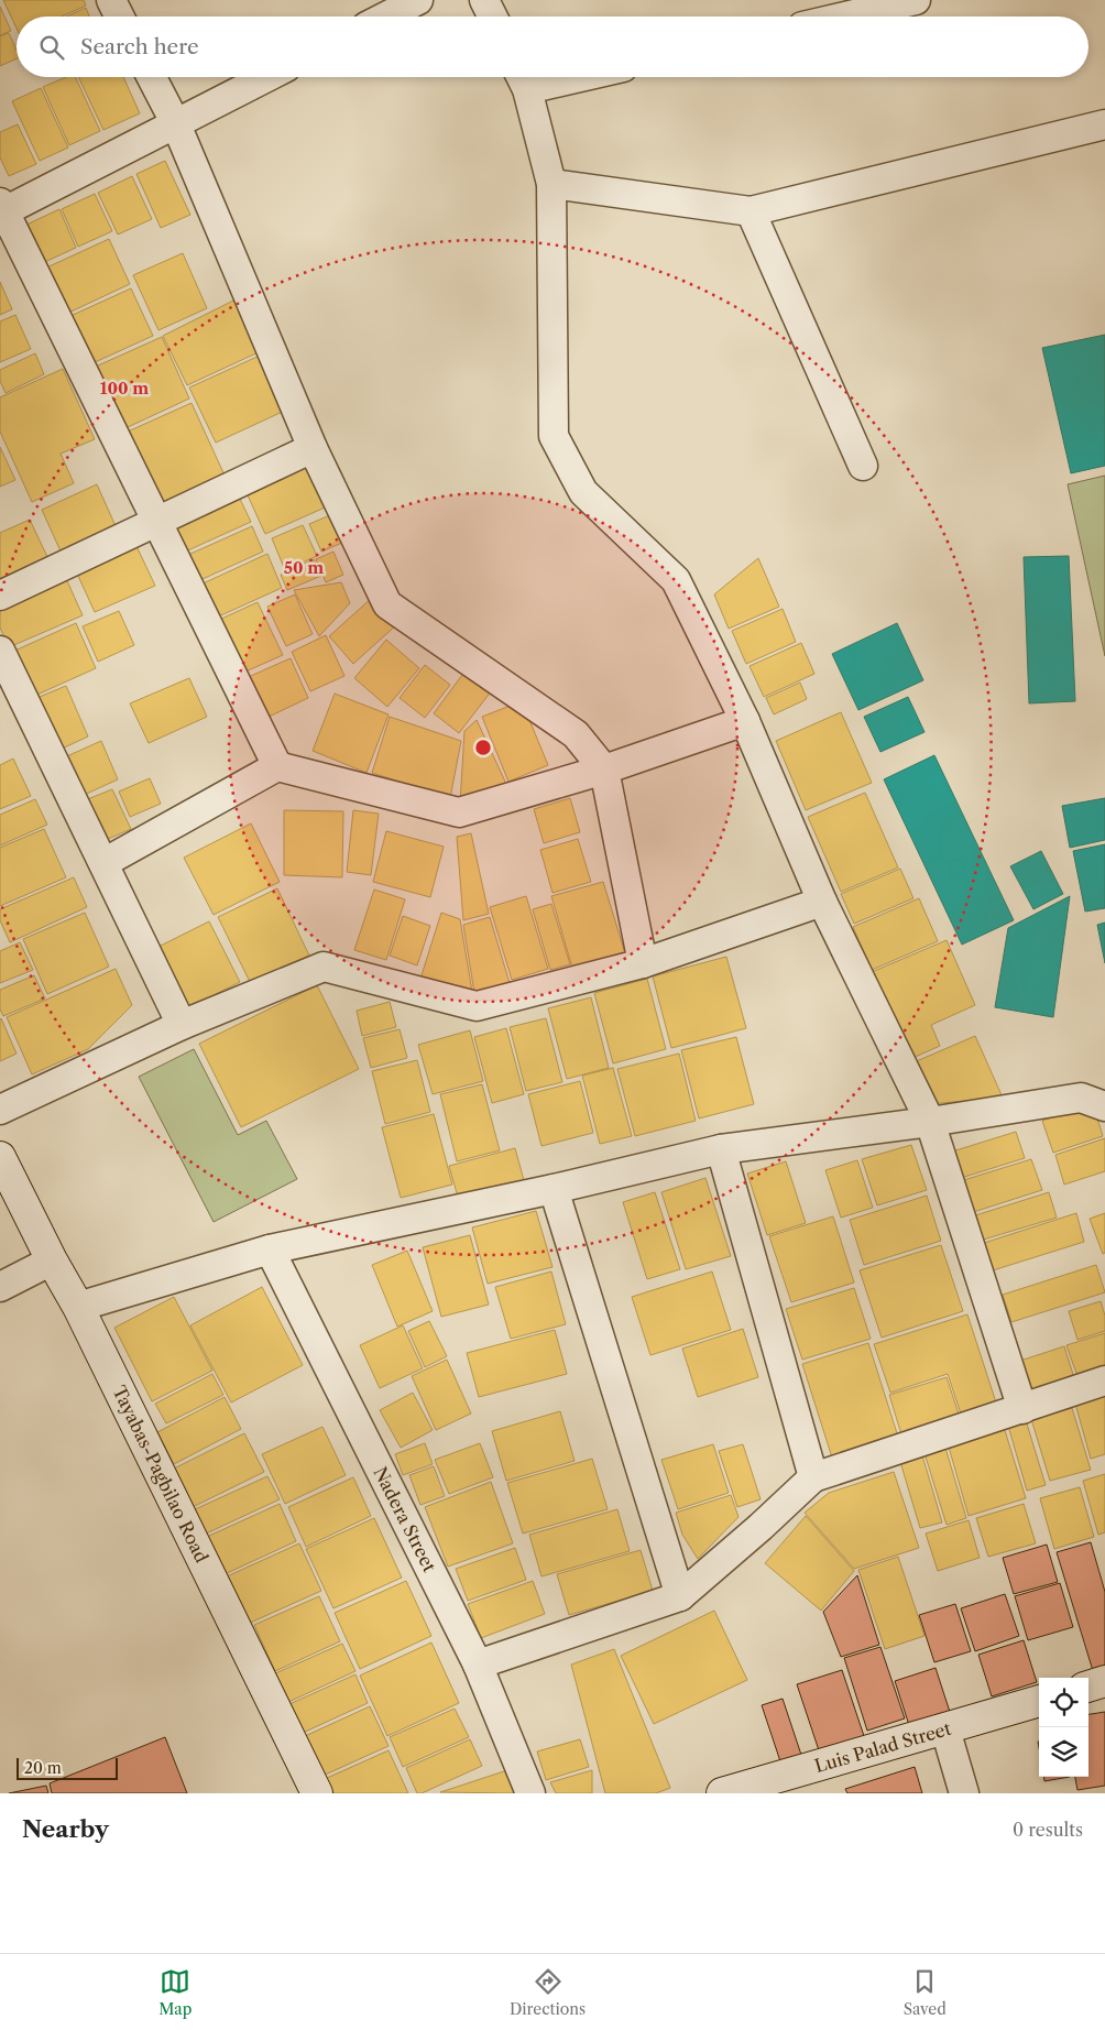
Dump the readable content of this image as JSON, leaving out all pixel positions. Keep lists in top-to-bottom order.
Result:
{
  "streets": {
    "main road": ["Tayabas-Pagbilao Road", "Luis Palad Street"],
    "street": ["Nadera Street"]
  },
  "scale_bar": "20 m",
  "page": {
    "search": "Search here",
    "scale": "20 m",
    "heading": ["Nearby", "0 results"],
    "nav": ["Map", "Directions", "Saved"]
  },
  "rings": ["100 m", "50 m"]
}
